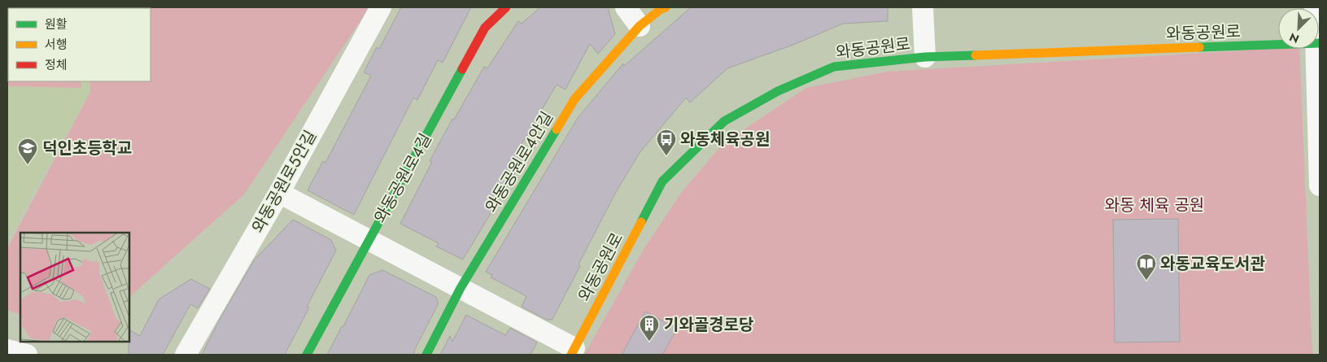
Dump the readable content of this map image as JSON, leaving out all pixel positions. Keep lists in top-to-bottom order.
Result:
{
  "streets": {
    "street": [
      "와동공원로",
      "와동공원로4안길",
      "와동공원로4길",
      "와동공원로5안길"
    ]
  },
  "parks": ["와동 체육 공원"],
  "places": {
    "bus stop": ["와동체육공원"],
    "school or university": ["덕인초등학교"],
    "library": ["와동교육도서관"],
    "building": ["기와골경로당"]
  },
  "legend": ["원활", "서행", "정체"],
  "north": "bottom left"
}
